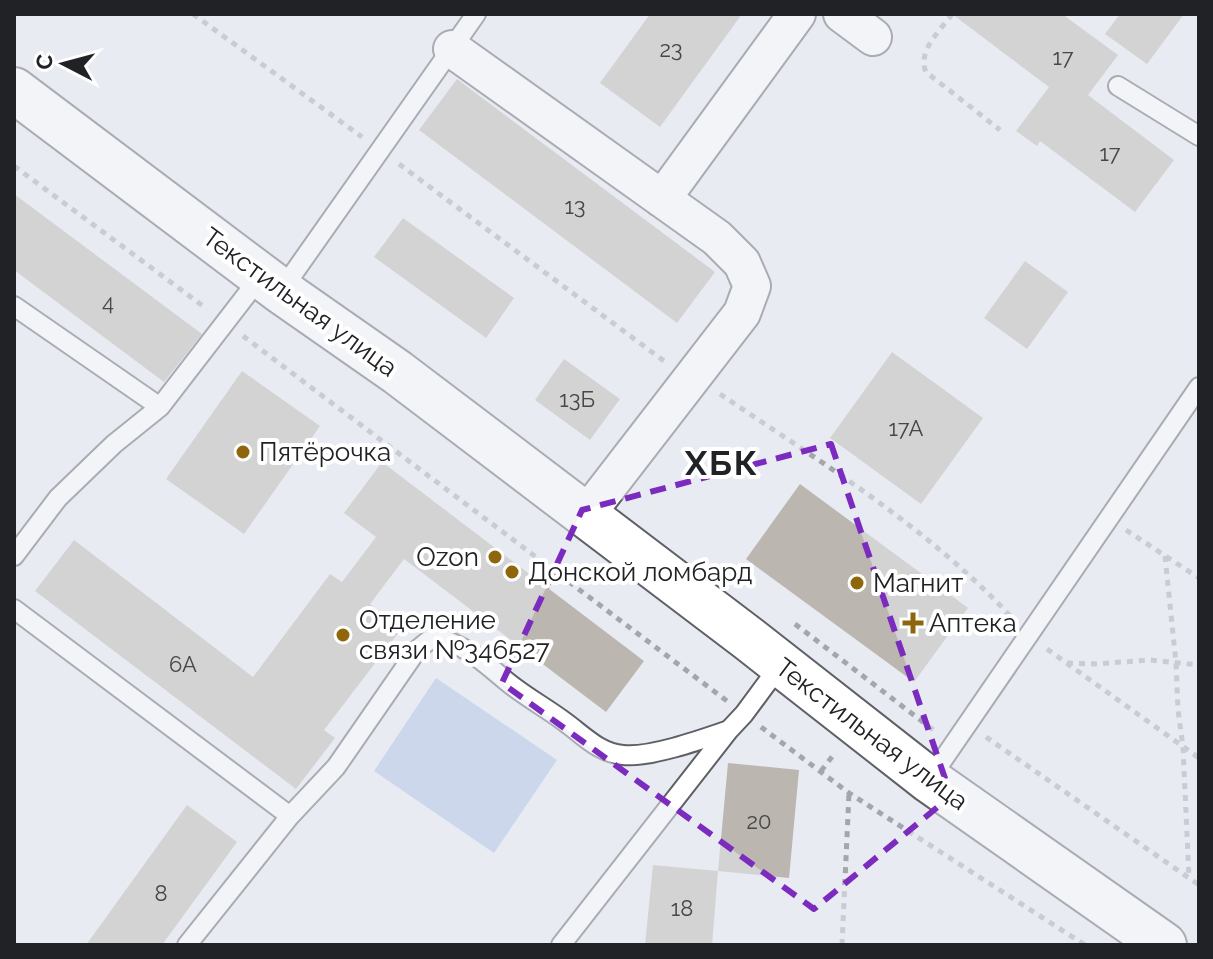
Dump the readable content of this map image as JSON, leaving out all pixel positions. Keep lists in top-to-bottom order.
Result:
{
  "streets": {
    "main road": ["Текстильная улица"]
  },
  "districts": ["ХБК"],
  "places": {
    "other": [
      "Пятёрочка",
      "Ozon",
      "Донской ломбард",
      "Магнит",
      "Отделение связи №346527"
    ],
    "health": ["Аптека"]
  },
  "house_numbers": [
    "23",
    "17",
    "17",
    "13",
    "4",
    "13Б",
    "17А",
    "6А",
    "20",
    "8",
    "18"
  ],
  "north": "left"
}
